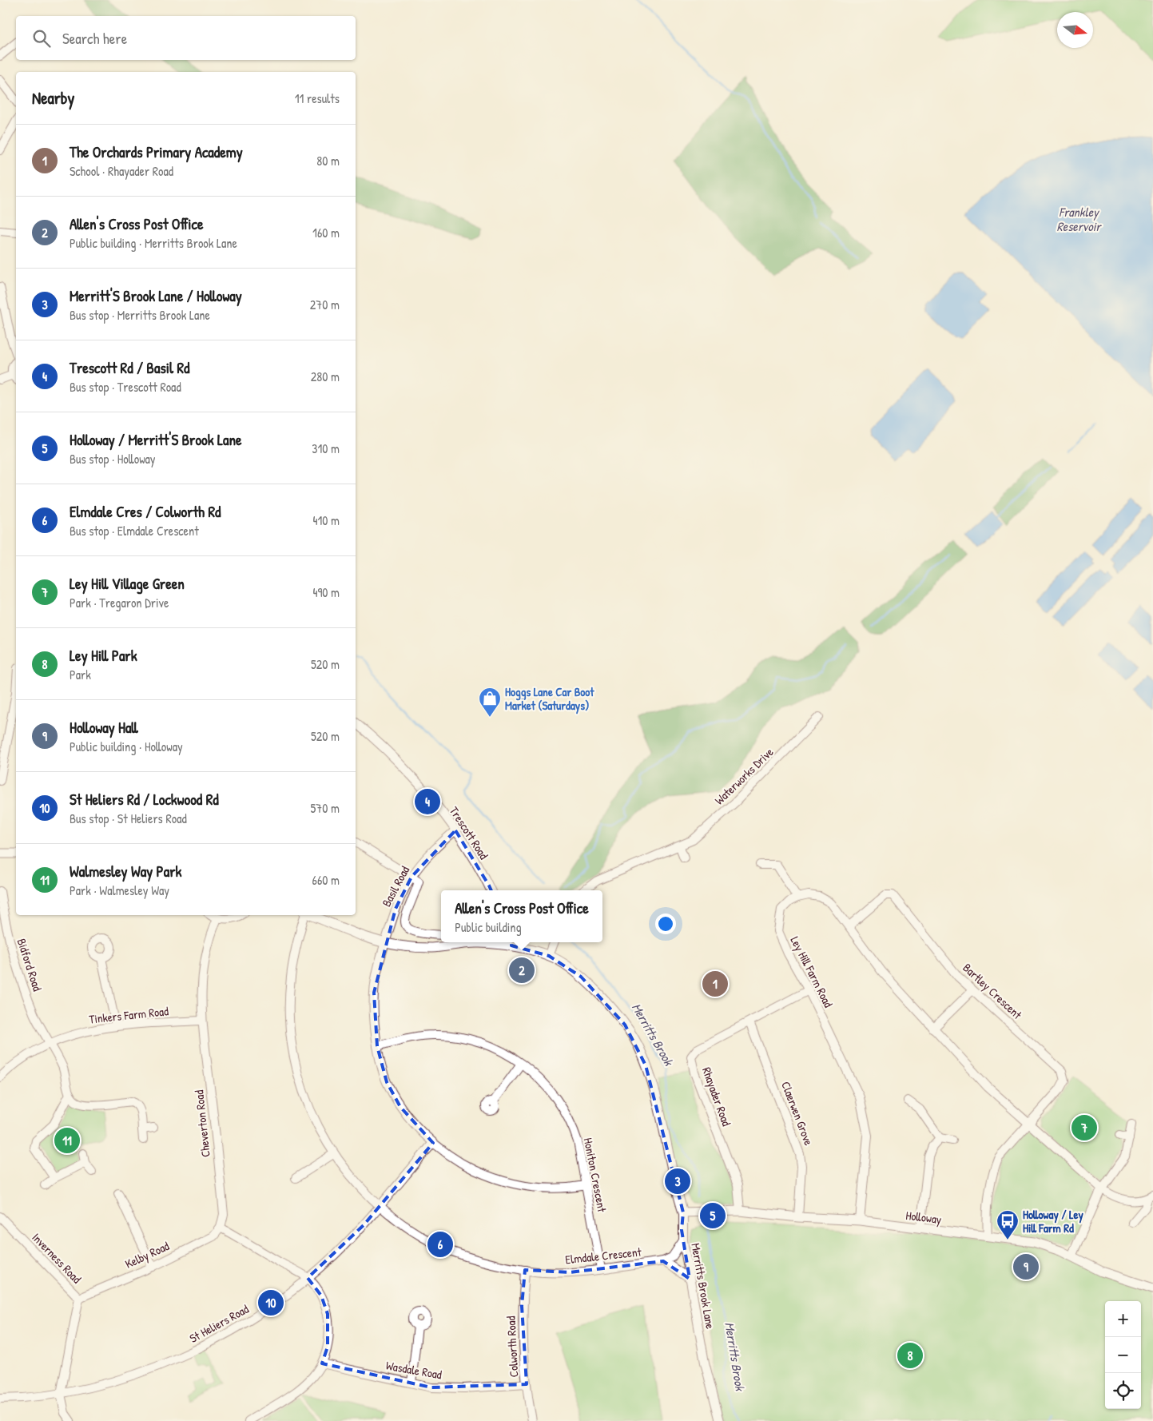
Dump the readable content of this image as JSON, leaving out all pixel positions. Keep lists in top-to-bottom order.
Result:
{
  "streets": {
    "street": [
      "Waterworks Drive",
      "Trescott Road",
      "Basil Road",
      "Bidford Road",
      "Ley Hill Farm Road",
      "Bartley Crescent",
      "Tinkers Farm Road",
      "Rhayader Road",
      "Claerwen Grove",
      "Cheverton Road",
      "Honiton Crescent",
      "Holloway",
      "Kelby Road",
      "Elmdale Crescent",
      "Inverness Road",
      "Merritts Brook Lane",
      "St Heliers Road",
      "Colworth Road",
      "Wasdale Road"
    ]
  },
  "crossings": [
    ["Trescott Road", "Basil Road"],
    ["Basil Road", "Honiton Crescent"],
    ["Basil Road", "Merritts Brook Lane"],
    ["Basil Road", "St Heliers Road"],
    ["Bidford Road", "Tinkers Farm Road"],
    ["Ley Hill Farm Road", "Rhayader Road"],
    ["Ley Hill Farm Road", "Holloway"],
    ["Bartley Crescent", "Holloway"],
    ["Tinkers Farm Road", "Cheverton Road"],
    ["Rhayader Road", "Claerwen Grove"],
    ["Rhayader Road", "Holloway"],
    ["Claerwen Grove", "Holloway"],
    ["Cheverton Road", "Kelby Road"],
    ["Honiton Crescent", "Elmdale Crescent"],
    ["Holloway", "Merritts Brook Lane"],
    ["Kelby Road", "Inverness Road"],
    ["Elmdale Crescent", "St Heliers Road"],
    ["Elmdale Crescent", "Colworth Road"],
    ["Inverness Road", "St Heliers Road"],
    ["Colworth Road", "Wasdale Road"]
  ],
  "water": ["Frankley Reservoir", "Merritts Brook"],
  "places": {
    "shop": ["Hoggs Lane Car Boot Market (Saturdays)"],
    "bus stop": ["Holloway / Ley Hill Farm Rd"]
  },
  "north": "right",
  "page": {
    "search": "Search here",
    "heading": ["Nearby", "11 results"],
    "list": [
      {
        "mark": "1",
        "name": "The Orchards Primary Academy",
        "note": "School · Rhayader Road",
        "value": "80 m"
      },
      {
        "mark": "2",
        "name": "Allen's Cross Post Office",
        "note": "Public building · Merritts Brook Lane",
        "value": "160 m"
      },
      {
        "mark": "3",
        "name": "Merritt'S Brook Lane / Holloway",
        "note": "Bus stop · Merritts Brook Lane",
        "value": "270 m"
      },
      {
        "mark": "4",
        "name": "Trescott Rd / Basil Rd",
        "note": "Bus stop · Trescott Road",
        "value": "280 m"
      },
      {
        "mark": "5",
        "name": "Holloway / Merritt'S Brook Lane",
        "note": "Bus stop · Holloway",
        "value": "310 m"
      },
      {
        "mark": "6",
        "name": "Elmdale Cres / Colworth Rd",
        "note": "Bus stop · Elmdale Crescent",
        "value": "410 m"
      },
      {
        "mark": "7",
        "name": "Ley Hill Village Green",
        "note": "Park · Tregaron Drive",
        "value": "490 m"
      },
      {
        "mark": "8",
        "name": "Ley Hill Park",
        "note": "Park",
        "value": "520 m"
      },
      {
        "mark": "9",
        "name": "Holloway Hall",
        "note": "Public building · Holloway",
        "value": "520 m"
      },
      {
        "mark": "10",
        "name": "St Heliers Rd / Lockwood Rd",
        "note": "Bus stop · St Heliers Road",
        "value": "570 m"
      },
      {
        "mark": "11",
        "name": "Walmesley Way Park",
        "note": "Park · Walmesley Way",
        "value": "660 m"
      }
    ],
    "pins": [
      "4",
      "2",
      "1",
      "7",
      "11",
      "3",
      "5",
      "6",
      "9",
      "10",
      "8"
    ],
    "popup": ["Allen's Cross Post Office", "Public building"],
    "map_buttons": ["+", "−"]
  }
}
